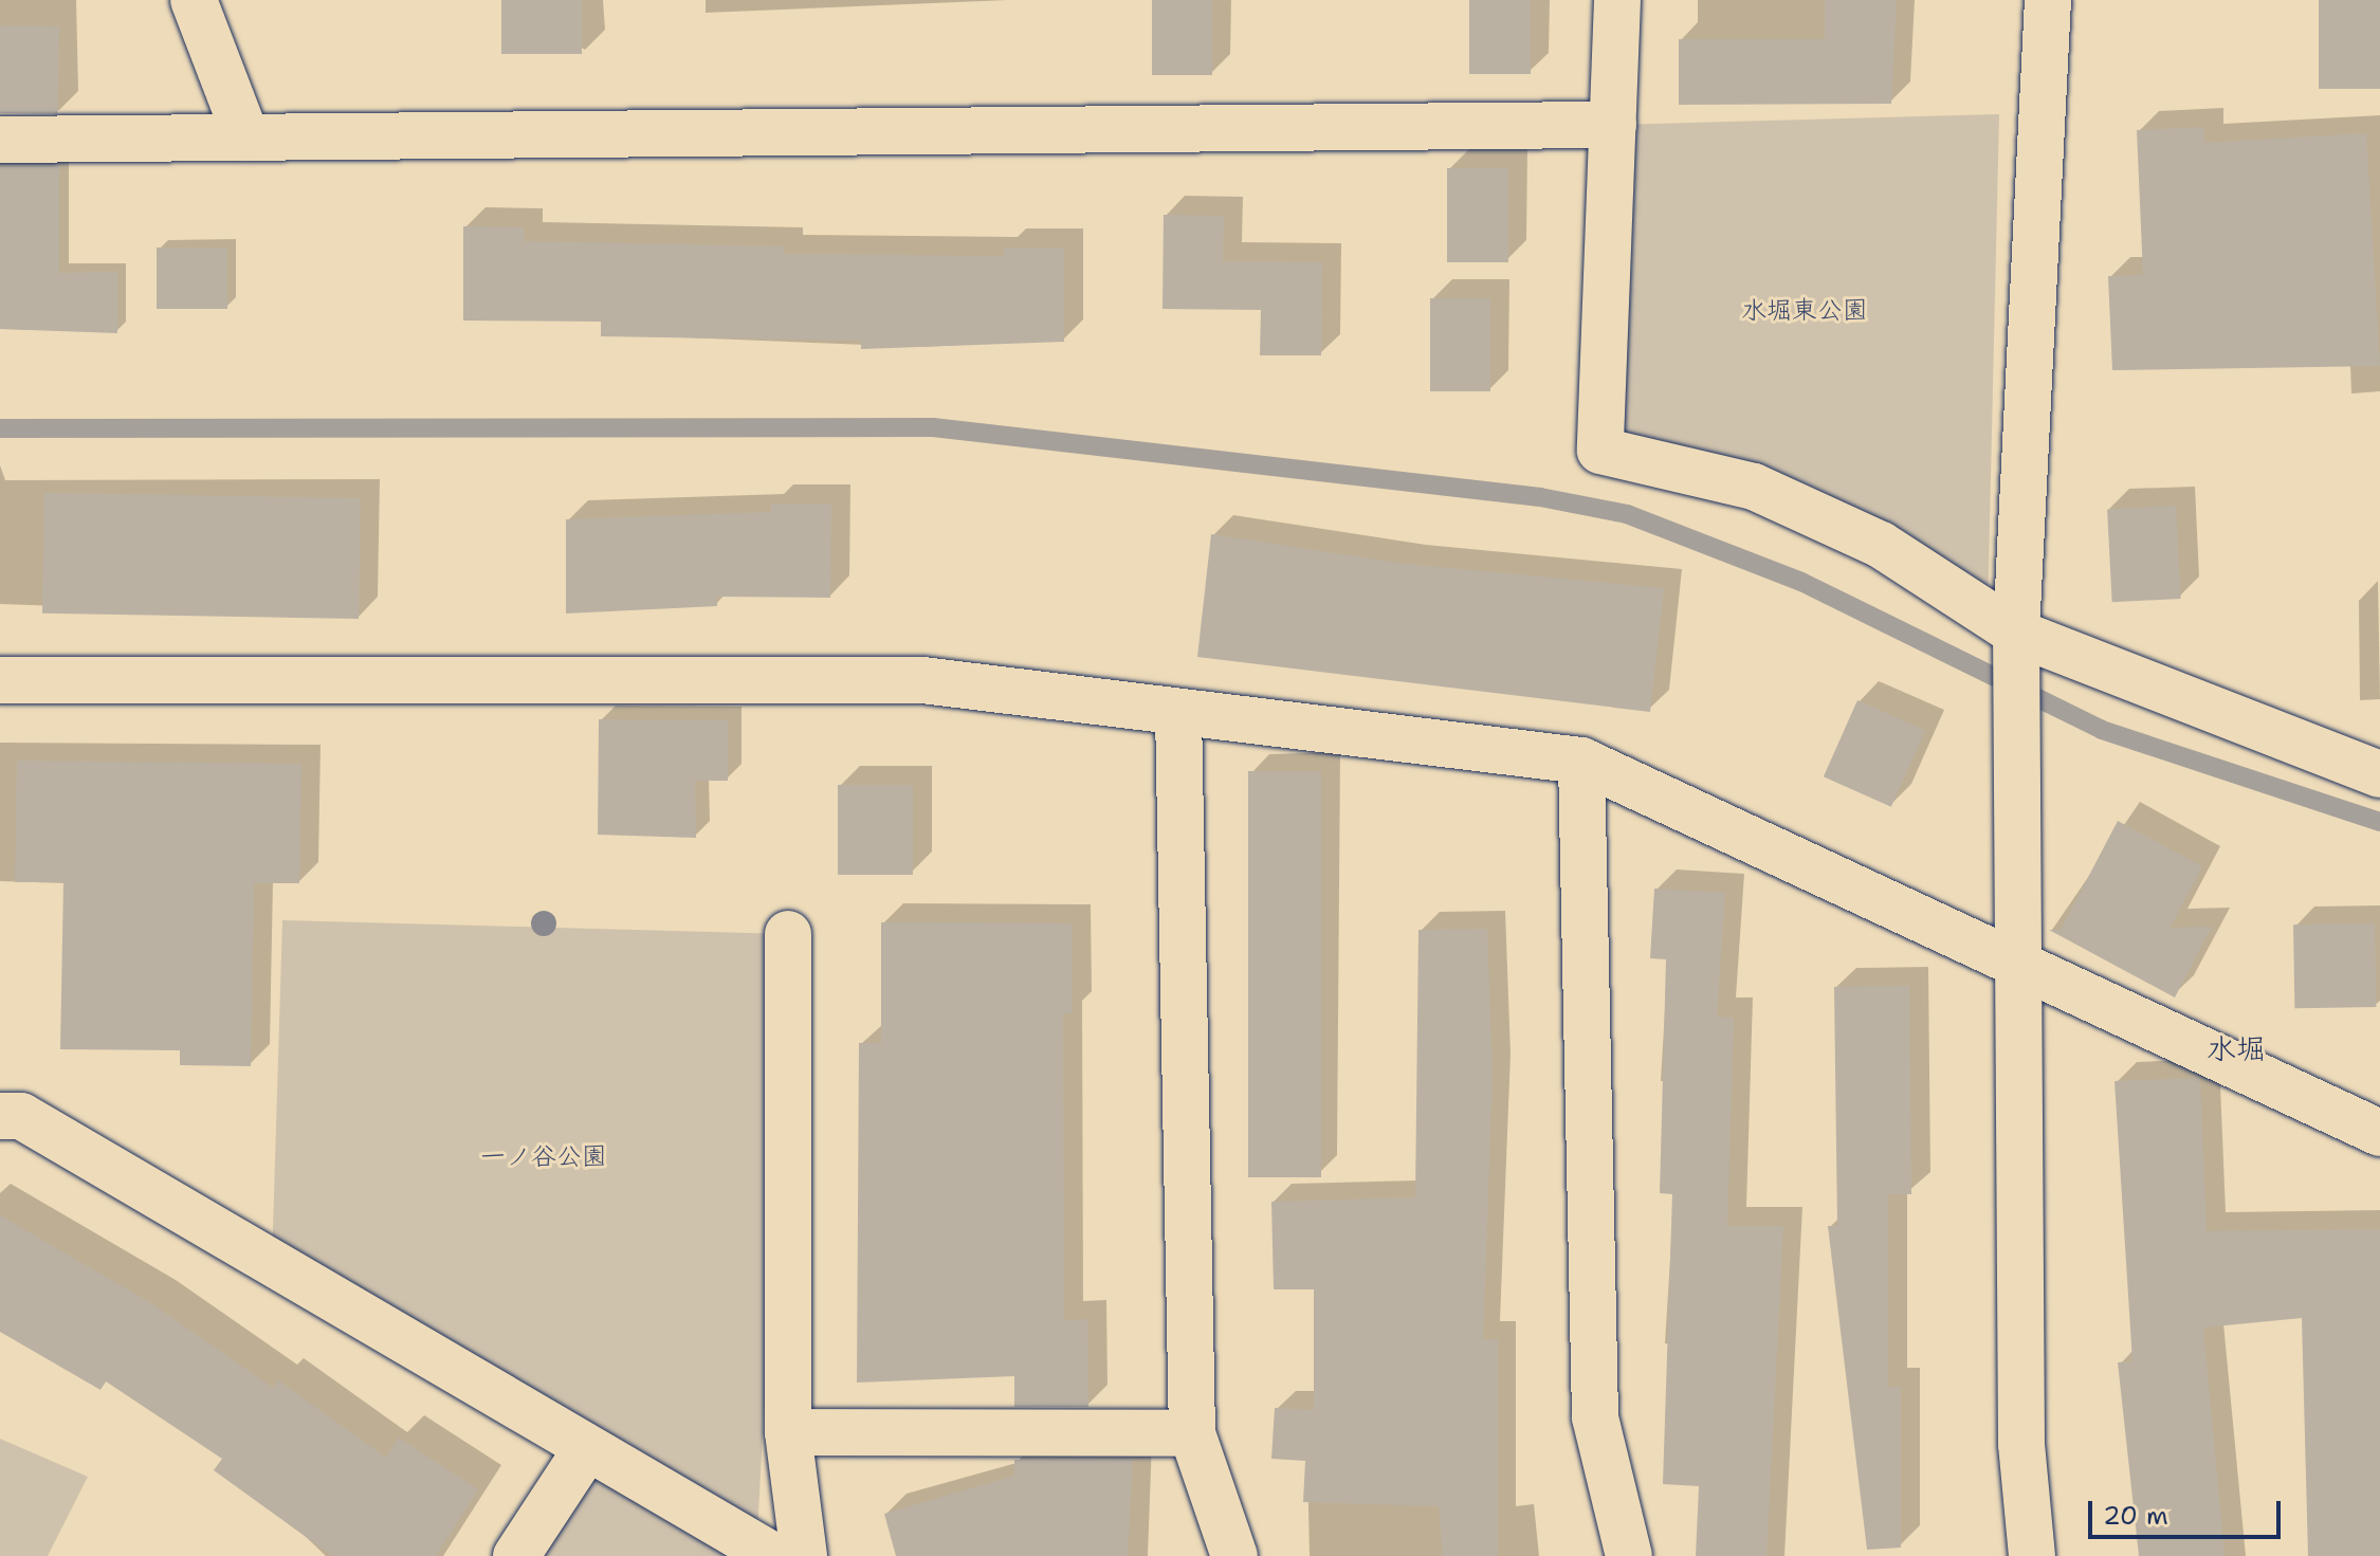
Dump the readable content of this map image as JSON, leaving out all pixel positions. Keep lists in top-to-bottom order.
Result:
{
  "districts": ["水堀"],
  "parks": ["水堀東公園", "一ノ谷公園"],
  "scale_bar": "20 m"
}
